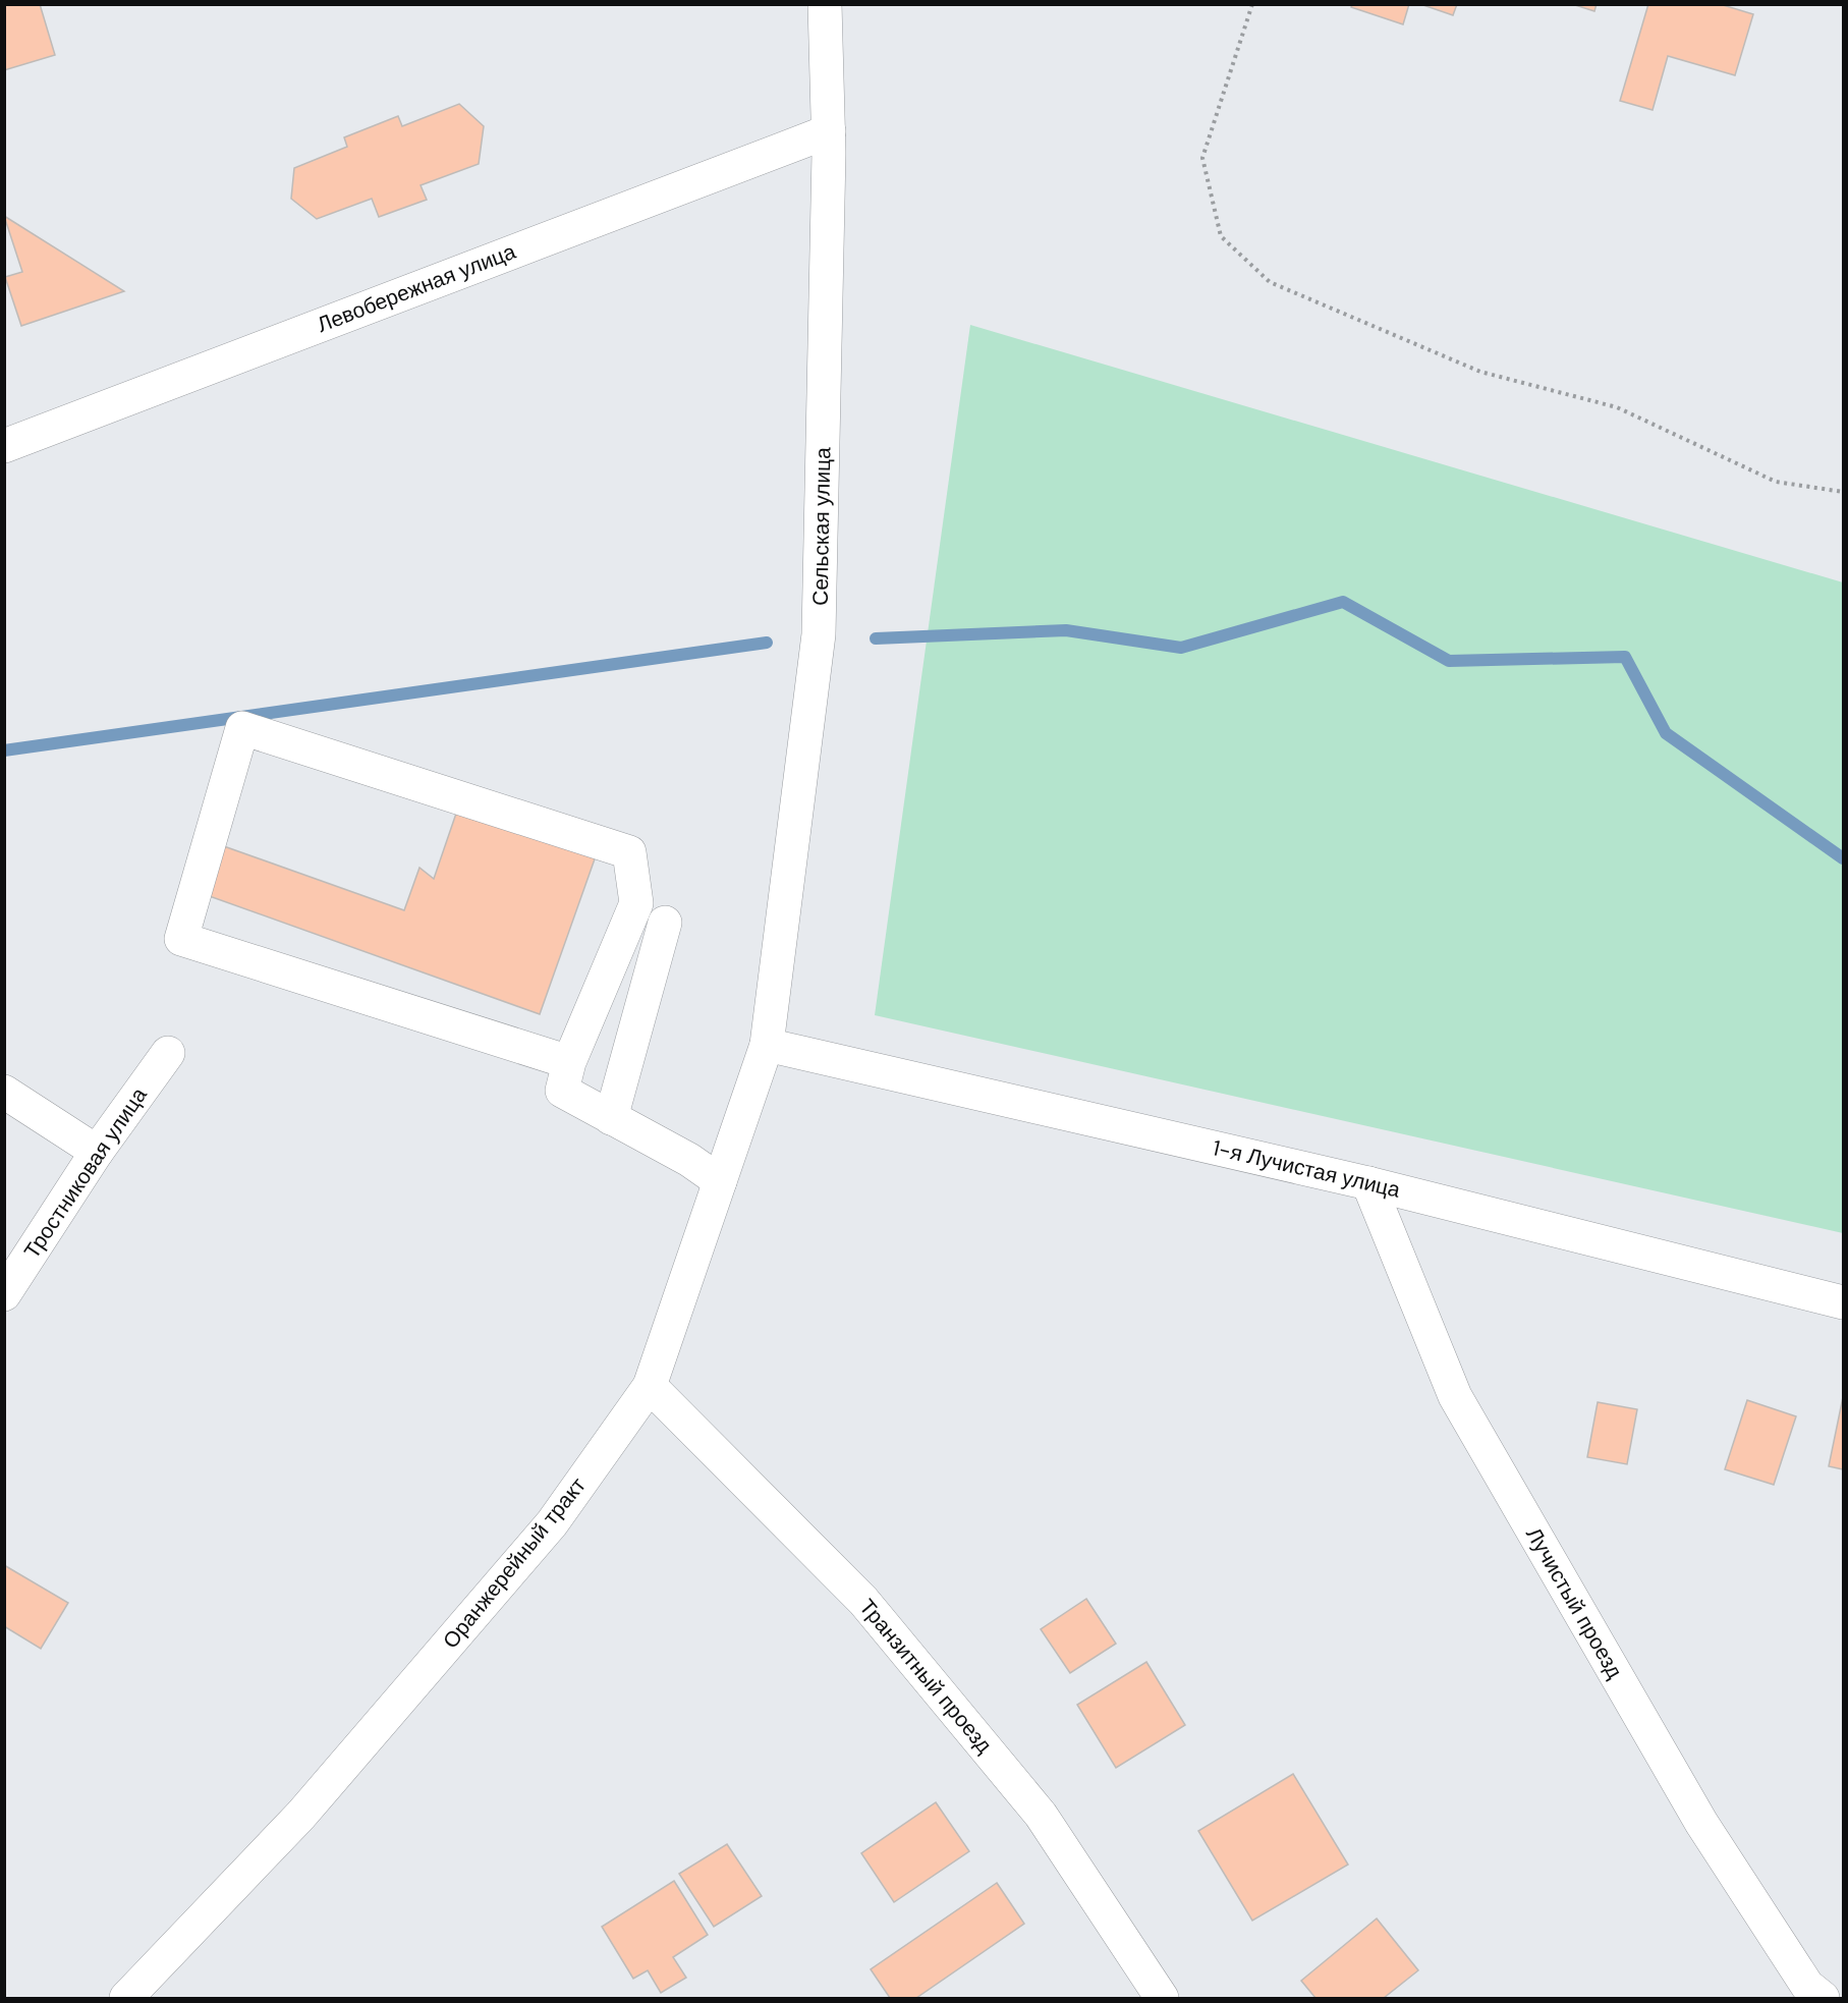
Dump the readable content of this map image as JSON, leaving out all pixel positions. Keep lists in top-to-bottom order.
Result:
{
  "streets": {
    "street": [
      "Левобережная улица",
      "Сельская улица",
      "1-я Лучистая улица",
      "Тростниковая улица",
      "Оранжерейный тракт",
      "Лучистый проезд",
      "Транзитный проезд"
    ]
  },
  "crossings": [
    ["Левобережная улица", "Сельская улица"],
    ["Сельская улица", "1-я Лучистая улица"],
    ["Сельская улица", "Оранжерейный тракт"],
    ["1-я Лучистая улица", "Оранжерейный тракт"],
    ["1-я Лучистая улица", "Лучистый проезд"],
    ["Оранжерейный тракт", "Транзитный проезд"]
  ]
}
